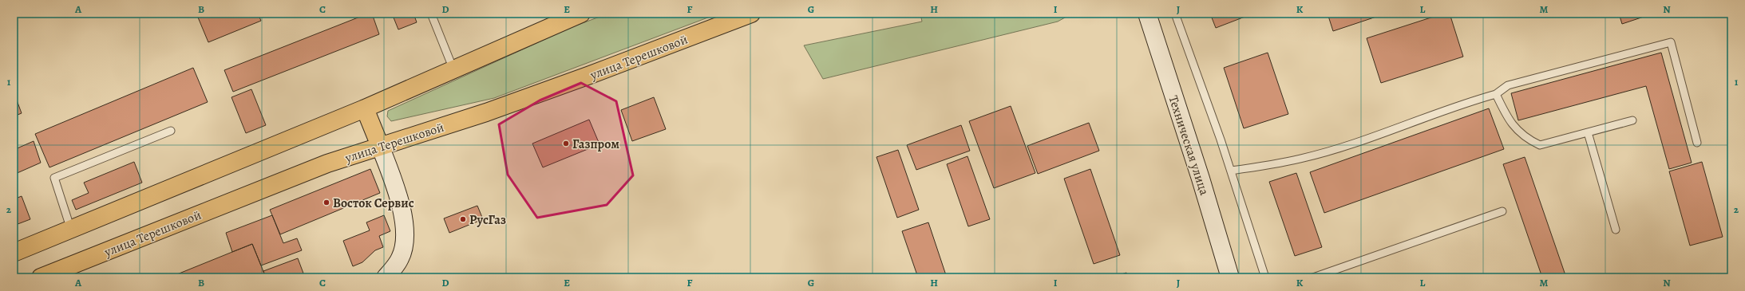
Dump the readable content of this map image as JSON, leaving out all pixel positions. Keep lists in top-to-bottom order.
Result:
{
  "streets": {
    "main road": ["улица Терешковой"],
    "street": ["Техническая улица"]
  },
  "places": ["Газпром", "Восток Сервис", "РусГаз"],
  "grid": {
    "columns": [
      "A",
      "B",
      "C",
      "D",
      "E",
      "F",
      "G",
      "H",
      "I",
      "J",
      "K",
      "L",
      "M",
      "N"
    ],
    "rows": ["1", "2"]
  }
}
